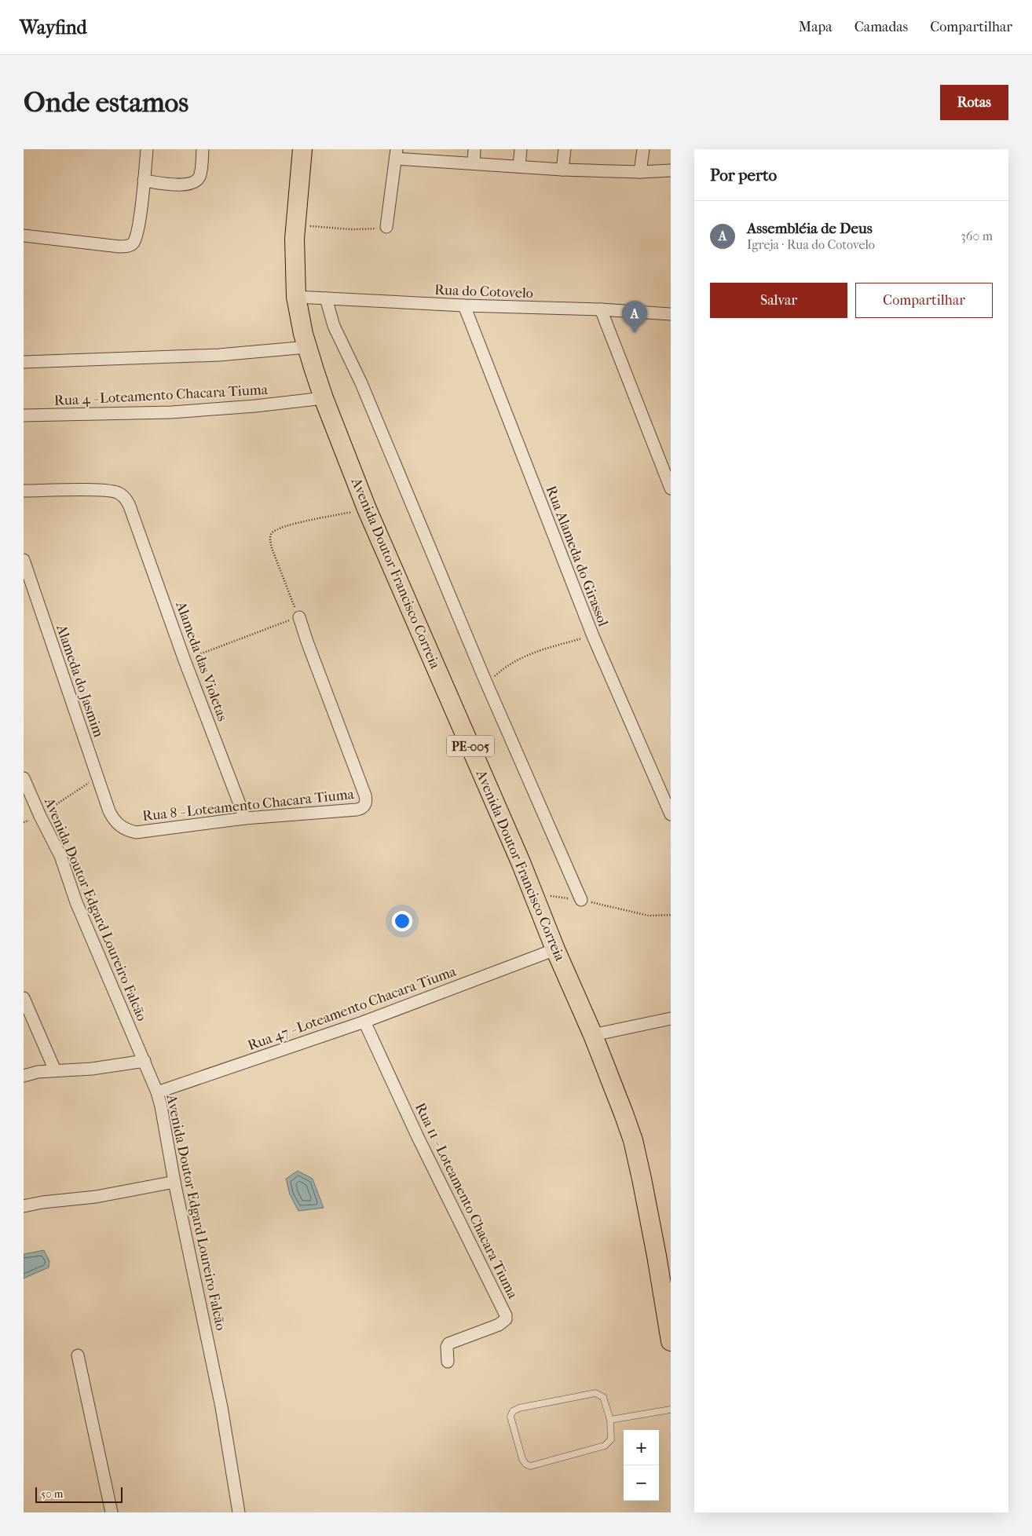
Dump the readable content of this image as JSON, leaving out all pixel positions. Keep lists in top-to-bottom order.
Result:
{
  "streets": {
    "main road": ["Avenida Doutor Francisco Correia", "PE-005"],
    "street": [
      "Rua do Cotovelo",
      "Rua 4 - Loteamento Chacara Tiuma",
      "Rua Alameda do Girassol",
      "Alameda das Violetas",
      "Alameda do Jasmim",
      "Rua 8 - Loteamento Chacara Tiuma",
      "Avenida Doutor Edgard Loureiro Falcão",
      "Rua 47 - Loteamento Chacara Tiuma",
      "Rua 11 - Loteamento Chacara Tiuma"
    ]
  },
  "crossings": [
    ["Rua do Cotovelo", "Rua Alameda do Girassol"],
    ["Rua do Cotovelo", "Avenida Doutor Francisco Correia"],
    ["Rua 4 - Loteamento Chacara Tiuma", "Avenida Doutor Francisco Correia"],
    ["Avenida Doutor Francisco Correia", "Rua 47 - Loteamento Chacara Tiuma"],
    ["Alameda das Violetas", "Rua 8 - Loteamento Chacara Tiuma"],
    ["Alameda do Jasmim", "Rua 8 - Loteamento Chacara Tiuma"],
    ["Avenida Doutor Edgard Loureiro Falcão", "Rua 47 - Loteamento Chacara Tiuma"],
    ["Rua 47 - Loteamento Chacara Tiuma", "Rua 11 - Loteamento Chacara Tiuma"]
  ],
  "scale_bar": "50 m",
  "page": {
    "header": "Wayfind",
    "nav": ["Mapa", "Camadas", "Compartilhar"],
    "buttons": [
      "Rotas",
      ["Salvar", "Compartilhar"]
    ],
    "title": "Onde estamos",
    "heading": "Por perto",
    "list": [
      {
        "mark": "A",
        "name": "Assembléia de Deus",
        "note": "Igreja · Rua do Cotovelo",
        "value": "360 m"
      }
    ],
    "pins": "A",
    "map_buttons": ["+", "−"],
    "scale": "50 m"
  }
}
